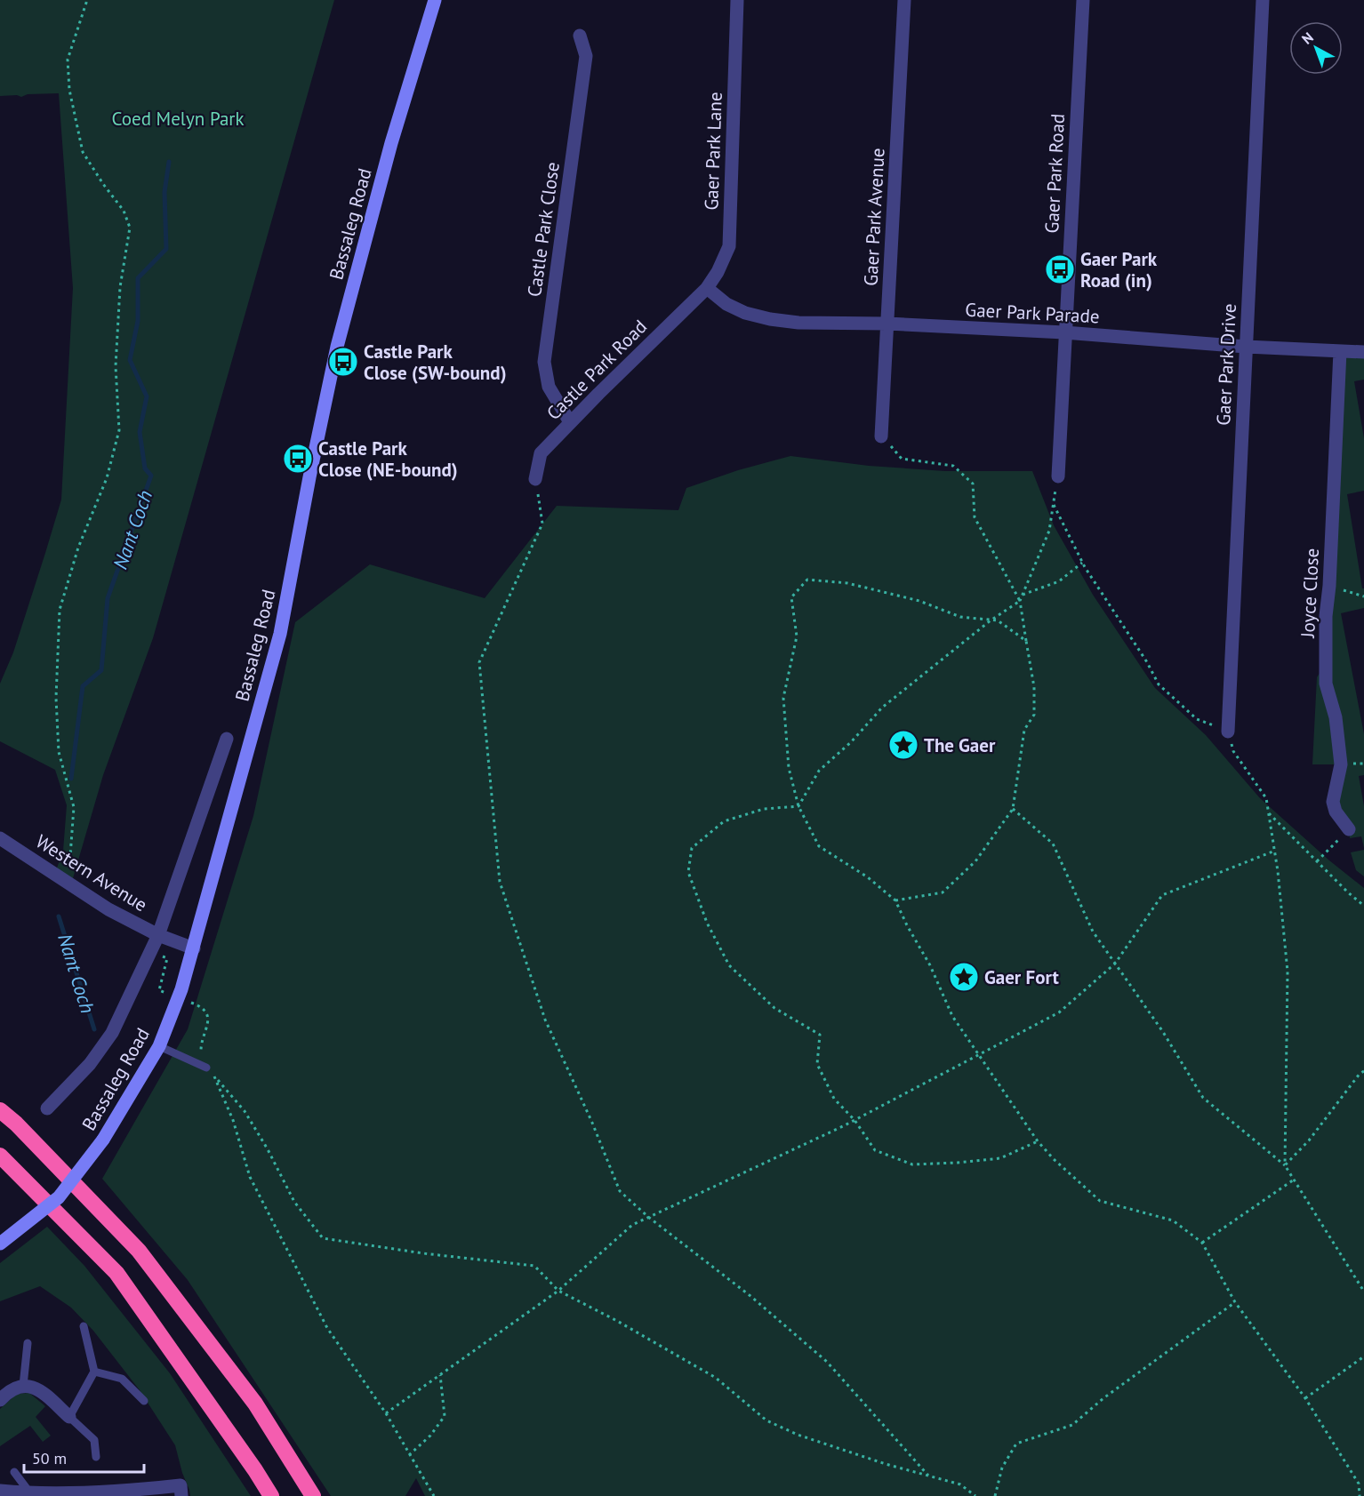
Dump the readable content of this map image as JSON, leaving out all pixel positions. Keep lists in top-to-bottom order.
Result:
{
  "streets": {
    "street": [
      "Gaer Park Lane",
      "Gaer Park Road",
      "Gaer Park Avenue",
      "Bassaleg Road",
      "Castle Park Close",
      "Gaer Park Parade",
      "Gaer Park Drive",
      "Castle Park Road",
      "Joyce Close",
      "Western Avenue"
    ]
  },
  "crossings": [
    ["Gaer Park Lane", "Gaer Park Parade"],
    ["Gaer Park Lane", "Castle Park Road"],
    ["Gaer Park Road", "Gaer Park Parade"],
    ["Gaer Park Avenue", "Gaer Park Parade"],
    ["Bassaleg Road", "Western Avenue"],
    ["Castle Park Close", "Castle Park Road"],
    ["Gaer Park Parade", "Gaer Park Drive"],
    ["Gaer Park Parade", "Castle Park Road"],
    ["Gaer Park Parade", "Joyce Close"]
  ],
  "water": ["Nant Coch"],
  "parks": ["Coed Melyn Park"],
  "places": {
    "bus stop": ["Gaer Park Road (in)", "Castle Park Close (SW-bound)", "Castle Park Close (NE-bound)"],
    "place": ["The Gaer", "Gaer Fort"]
  },
  "scale_bar": "50 m",
  "north": "top left"
}
